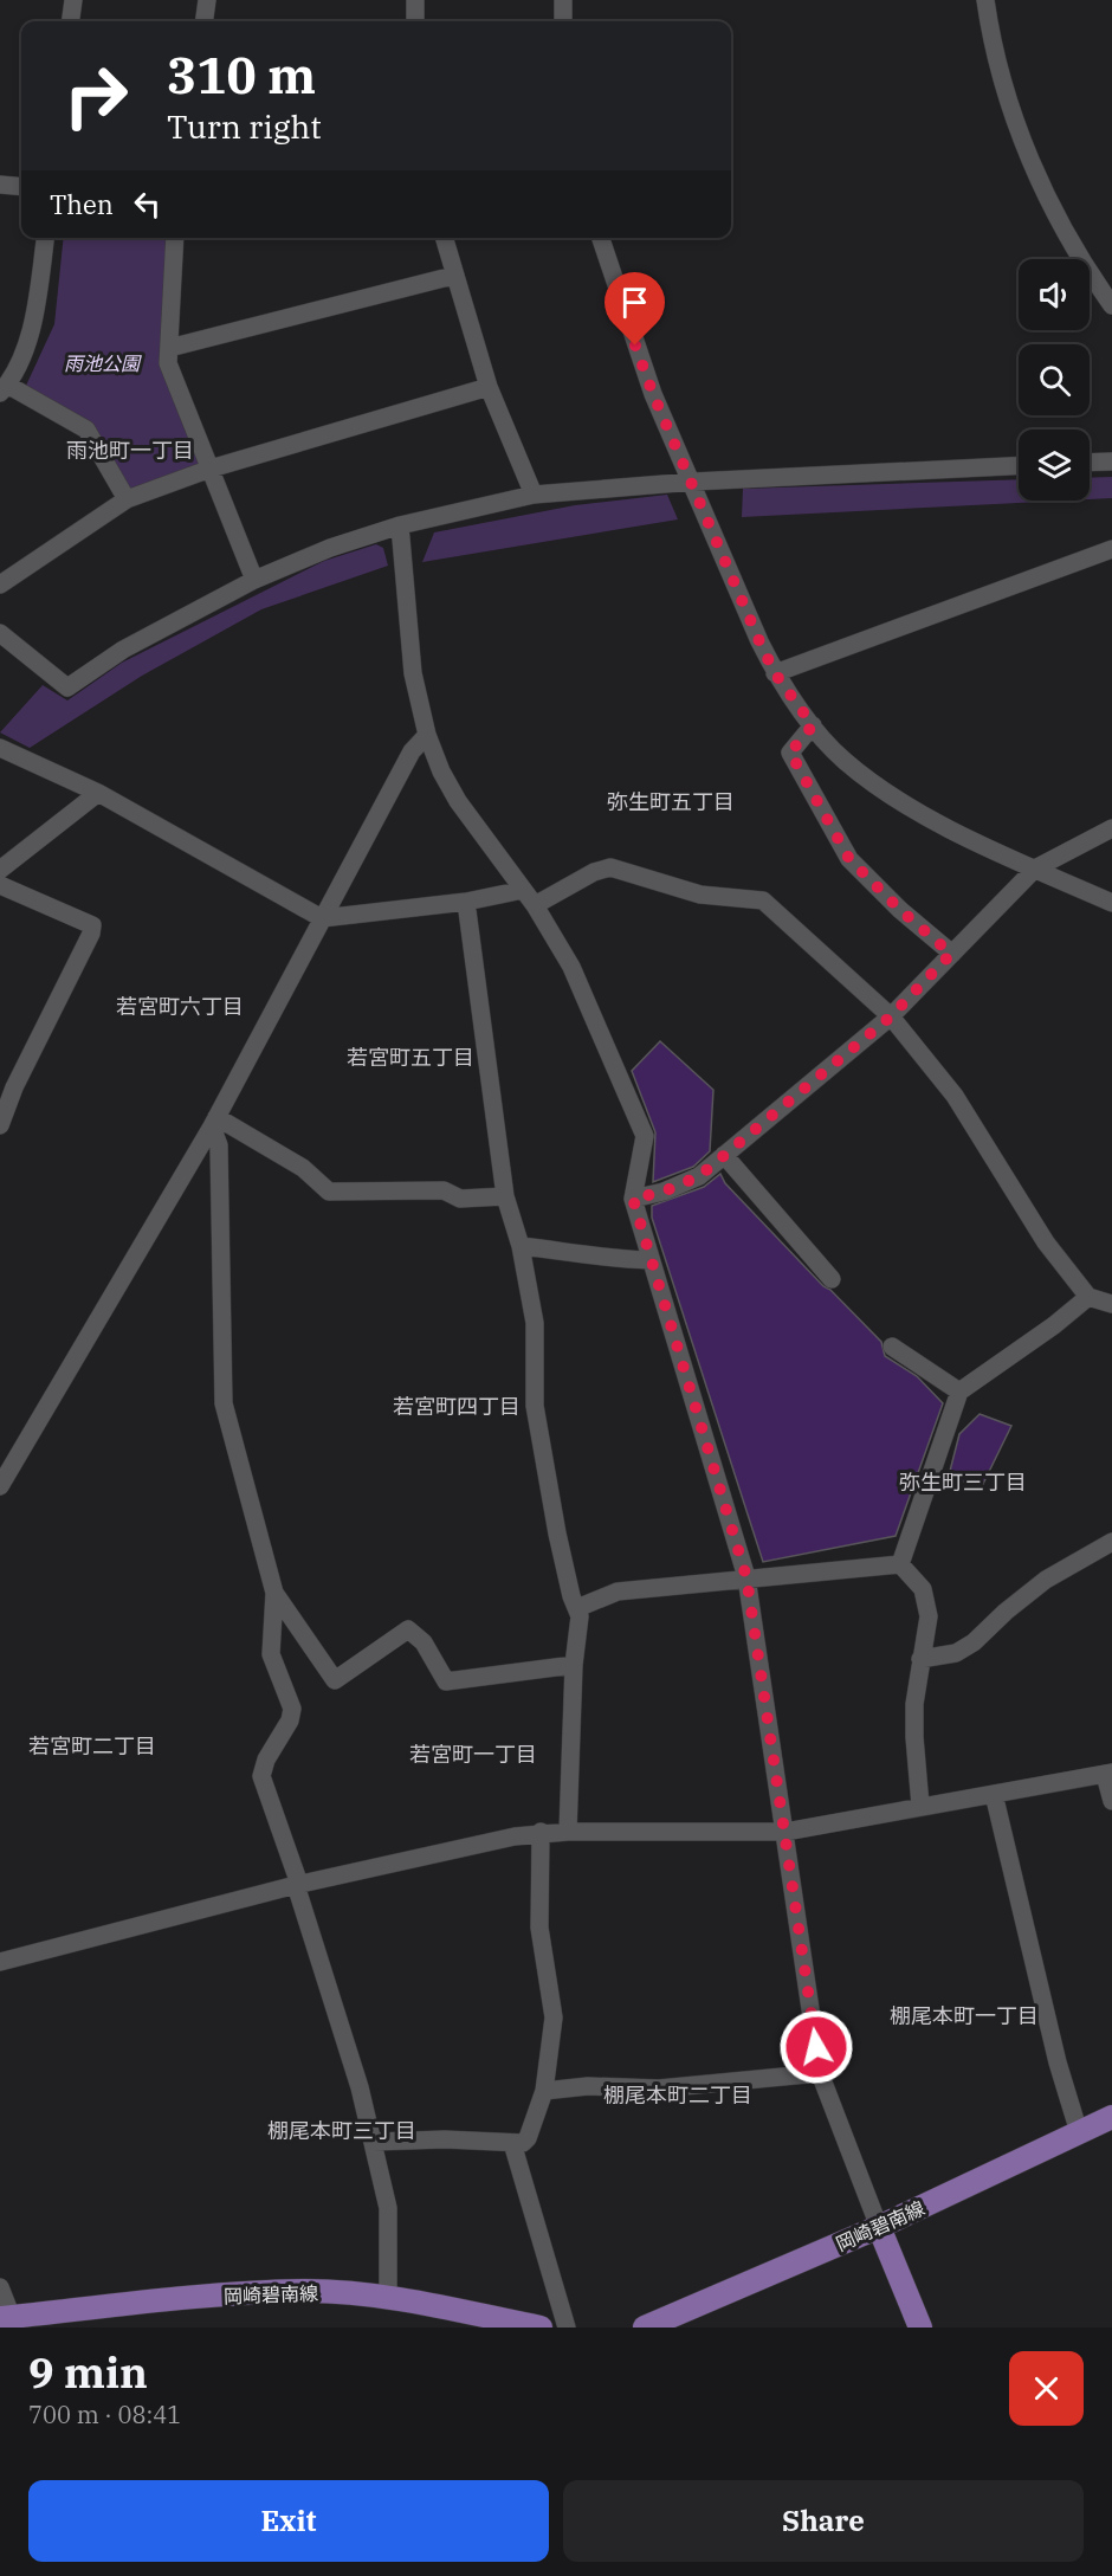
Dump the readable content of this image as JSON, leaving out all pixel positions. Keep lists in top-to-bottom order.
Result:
{
  "streets": {
    "main road": ["岡崎碧南線"]
  },
  "districts": [
    "雨池町一丁目",
    "弥生町五丁目",
    "若宮町六丁目",
    "若宮町五丁目",
    "若宮町四丁目",
    "弥生町三丁目",
    "若宮町二丁目",
    "若宮町一丁目",
    "棚尾本町一丁目",
    "棚尾本町二丁目",
    "棚尾本町三丁目"
  ],
  "parks": ["雨池公園"],
  "page": {
    "turn": ["310 m", "Turn right"],
    "then": "Then",
    "heading": ["9 min", "700 m · 08:41"],
    "buttons": ["Exit", "Share"]
  }
}
